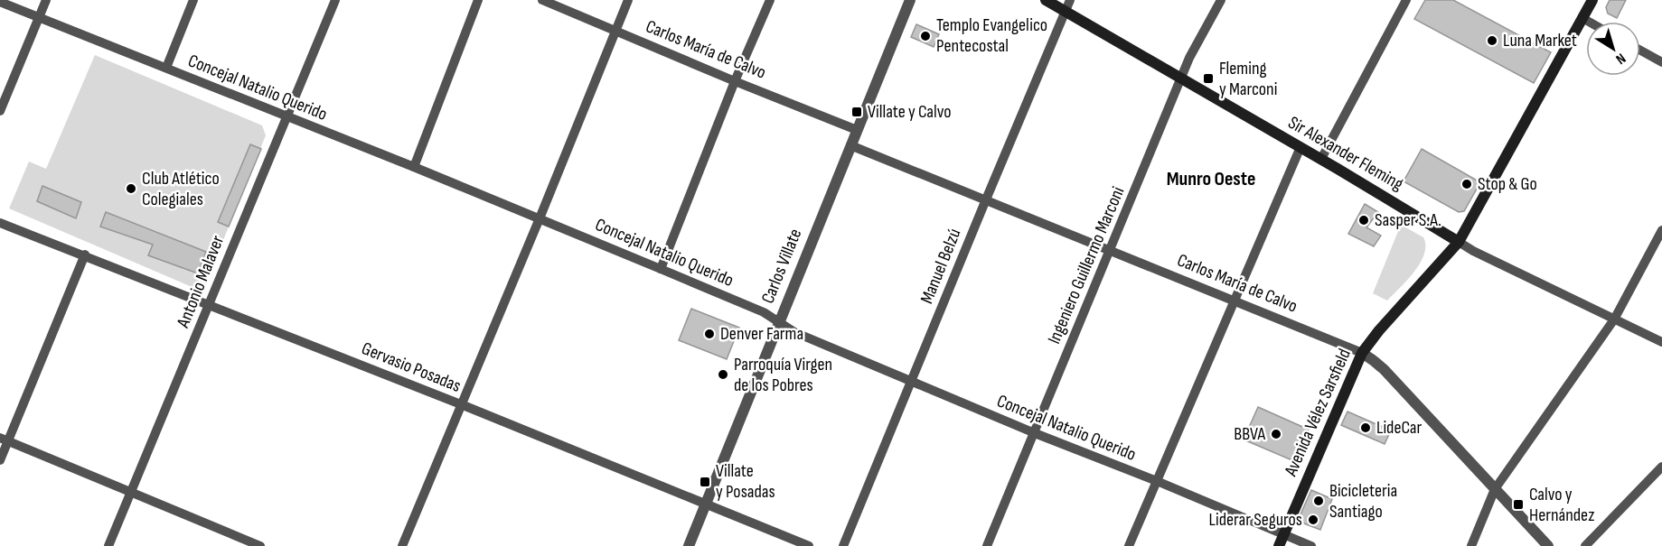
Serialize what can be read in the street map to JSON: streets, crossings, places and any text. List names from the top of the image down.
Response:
{
  "streets": {
    "main road": ["Sir Alexander Fleming", "Avenida Vélez Sarsfield"],
    "street": [
      "Carlos María de Calvo",
      "Concejal Natalio Querido",
      "Ingeniero Guillermo Marconi",
      "Carlos Villate",
      "Manuel Belzú",
      "Antonio Malaver",
      "Gervasio Posadas"
    ]
  },
  "crossings": [
    ["Carlos María de Calvo", "Ingeniero Guillermo Marconi"],
    ["Carlos María de Calvo", "Carlos Villate"],
    ["Carlos María de Calvo", "Manuel Belzú"],
    ["Carlos María de Calvo", "Avenida Vélez Sarsfield"],
    ["Concejal Natalio Querido", "Ingeniero Guillermo Marconi"],
    ["Concejal Natalio Querido", "Carlos Villate"],
    ["Concejal Natalio Querido", "Manuel Belzú"],
    ["Concejal Natalio Querido", "Antonio Malaver"],
    ["Concejal Natalio Querido", "Avenida Vélez Sarsfield"],
    ["Sir Alexander Fleming", "Ingeniero Guillermo Marconi"],
    ["Sir Alexander Fleming", "Manuel Belzú"],
    ["Sir Alexander Fleming", "Avenida Vélez Sarsfield"],
    ["Carlos Villate", "Gervasio Posadas"],
    ["Antonio Malaver", "Gervasio Posadas"]
  ],
  "districts": ["Munro Oeste"],
  "places": {
    "other": [
      "Templo Evangelico Pentecostal",
      "Luna Market",
      "Stop & Go",
      "Club Atlético Colegiales",
      "Sasper S.A.",
      "Denver Farma",
      "Parroquía Virgen de los Pobres",
      "LideCar",
      "BBVA",
      "Bicicleteria Santiago",
      "Liderar Seguros"
    ],
    "transit": [
      "Fleming y Marconi",
      "Villate y Calvo",
      "Villate y Posadas",
      "Calvo y Hernández"
    ]
  },
  "north": "bottom right"
}
